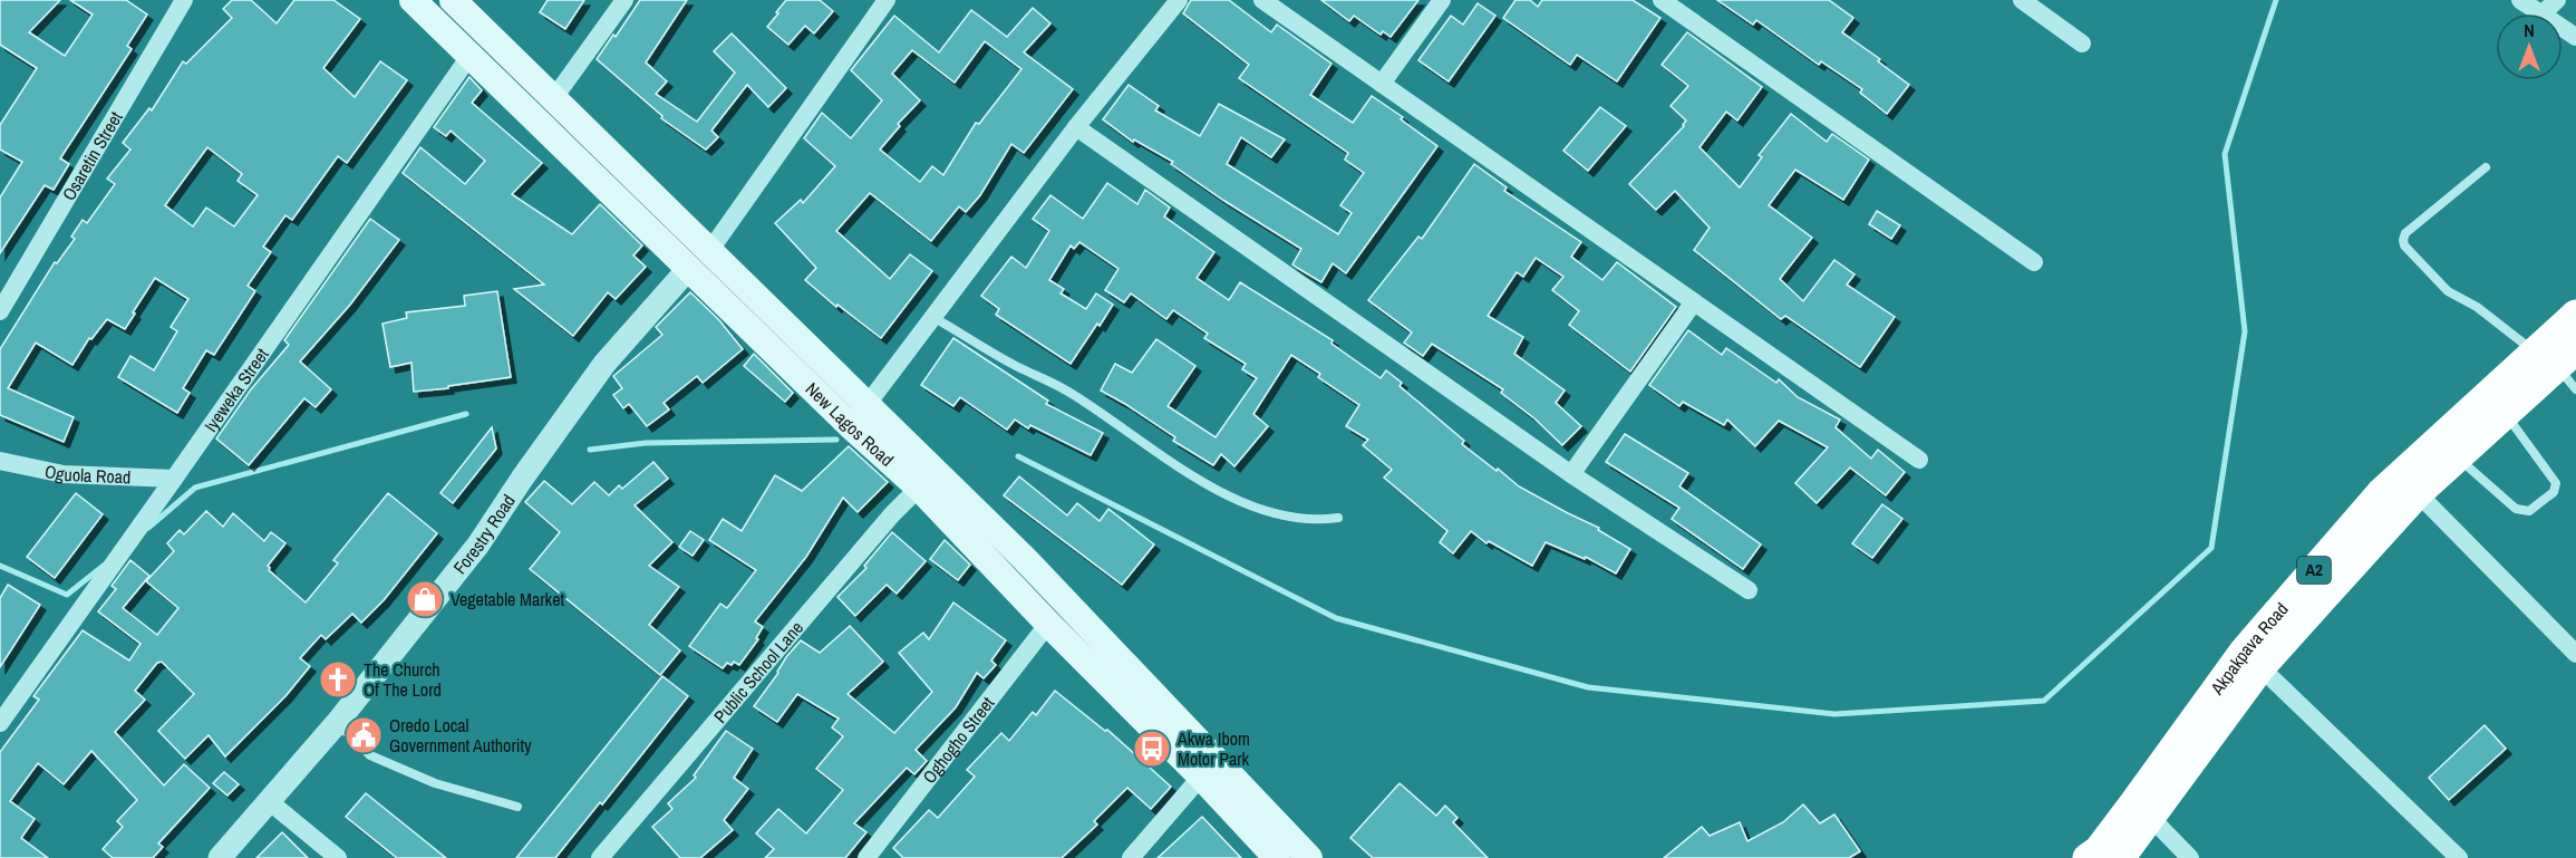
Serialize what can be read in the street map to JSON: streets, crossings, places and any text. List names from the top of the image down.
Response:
{
  "streets": {
    "highway": ["A2", "Akpakpava Road"],
    "main road": ["New Lagos Road"],
    "street": [
      "Osaretin Street",
      "Iyeweka Street",
      "Oguola Road",
      "Forestry Road",
      "Public School Lane",
      "Oghogho Street"
    ]
  },
  "crossings": [
    ["Iyeweka Street", "New Lagos Road"],
    ["Iyeweka Street", "Oguola Road"],
    ["New Lagos Road", "Forestry Road"],
    ["New Lagos Road", "Public School Lane"],
    ["New Lagos Road", "Oghogho Street"]
  ],
  "places": {
    "shop": ["Vegetable Market"],
    "church": ["The Church Of The Lord"],
    "public building": ["Oredo Local Government Authority"],
    "bus stop": ["Akwa Ibom Motor Park"]
  },
  "north": "top"
}
